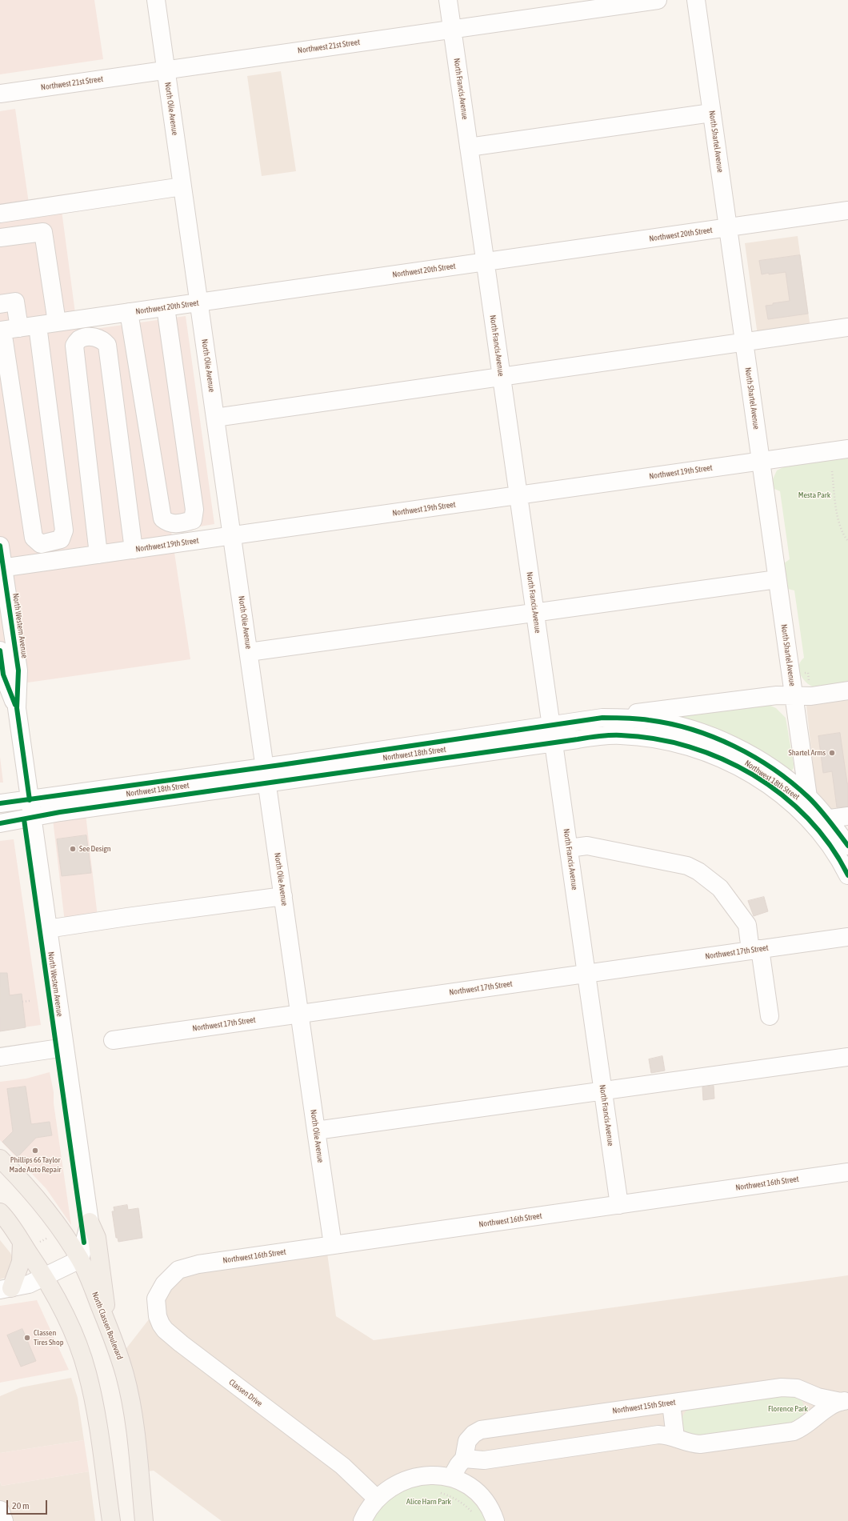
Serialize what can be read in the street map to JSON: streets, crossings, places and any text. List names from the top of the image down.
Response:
{
  "streets": {
    "main road": ["North Classen Boulevard"],
    "street": [
      "Northwest 21st Street",
      "North Francis Avenue",
      "North Olie Avenue",
      "North Shartel Avenue",
      "Northwest 20th Street",
      "Northwest 19th Street",
      "North Western Avenue",
      "Northwest 18th Street",
      "Northwest 17th Street",
      "Northwest 16th Street",
      "Classen Drive",
      "Northwest 15th Street"
    ]
  },
  "crossings": [
    ["Northwest 21st Street", "North Francis Avenue"],
    ["Northwest 21st Street", "North Olie Avenue"],
    ["North Francis Avenue", "Northwest 20th Street"],
    ["North Francis Avenue", "Northwest 19th Street"],
    ["North Francis Avenue", "Northwest 18th Street"],
    ["North Francis Avenue", "Northwest 17th Street"],
    ["North Francis Avenue", "Northwest 16th Street"],
    ["North Olie Avenue", "Northwest 20th Street"],
    ["North Olie Avenue", "Northwest 19th Street"],
    ["North Olie Avenue", "Northwest 18th Street"],
    ["North Olie Avenue", "Northwest 17th Street"],
    ["North Olie Avenue", "Northwest 16th Street"],
    ["North Shartel Avenue", "Northwest 20th Street"],
    ["North Shartel Avenue", "Northwest 19th Street"],
    ["North Shartel Avenue", "Northwest 18th Street"],
    ["Northwest 19th Street", "North Western Avenue"],
    ["North Western Avenue", "Northwest 18th Street"],
    ["North Western Avenue", "North Classen Boulevard"],
    ["Northwest 16th Street", "Classen Drive"]
  ],
  "parks": ["Mesta Park", "Florence Park", "Alice Harn Park"],
  "places": [
    "Shartel Arms",
    "See Design",
    "Phillips 66 Taylor Made Auto Repair",
    "Classen Tires Shop"
  ],
  "scale_bar": "20 m"
}
